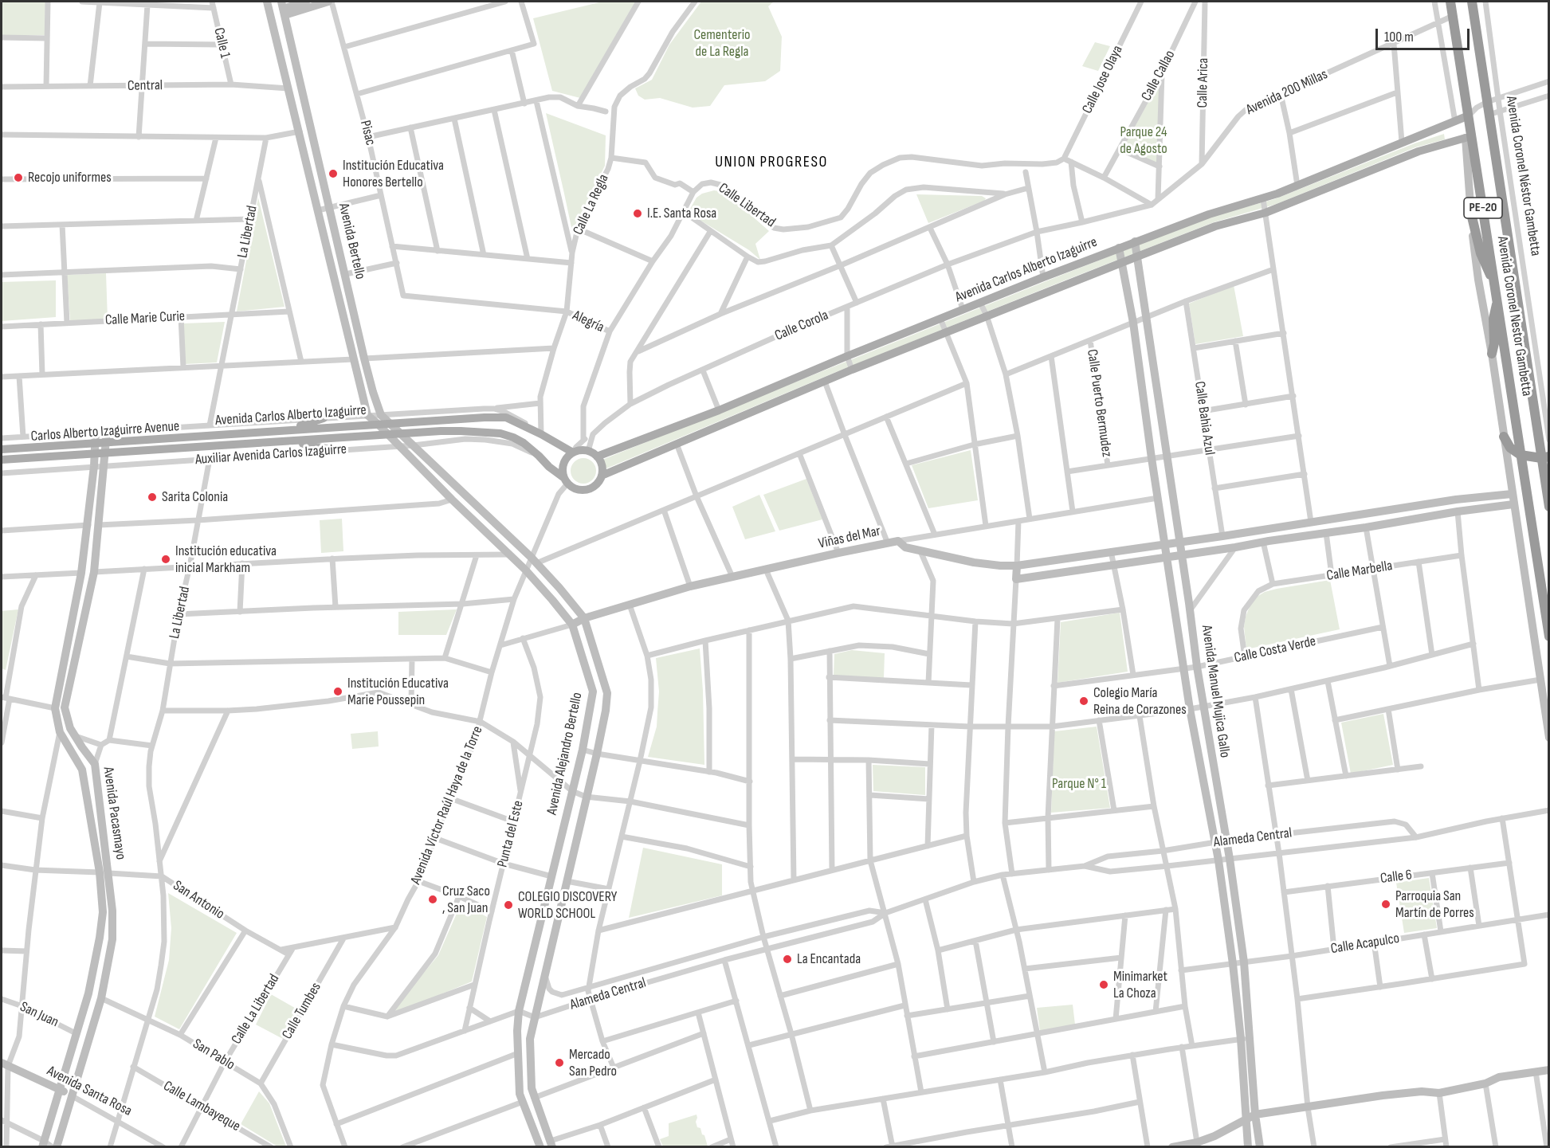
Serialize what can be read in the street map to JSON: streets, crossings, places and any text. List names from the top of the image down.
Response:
{
  "streets": {
    "highway": ["PE-20", "Avenida Coronel Nestor Gambetta"],
    "main road": ["Avenida Carlos Alberto Izaguirre"],
    "street": [
      "Calle 1",
      "Calle Callao",
      "Calle Jose Olaya",
      "Calle Arica",
      "Central",
      "Avenida 200 Millas",
      "Pisac",
      "Avenida Coronel Néstor Gambetta",
      "Calle La Regla",
      "Calle Libertad",
      "La Libertad",
      "Avenida Bertello",
      "Calle Marie Curie",
      "Alegría",
      "Calle Corola",
      "Calle Puerto Bermudez",
      "Calle Bahia Azul",
      "Carlos Alberto Izaguirre Avenue",
      "Auxiliar Avenida Carlos Izaguirre",
      "Viñas del Mar",
      "Calle Marbella",
      "Calle Costa Verde",
      "Avenida Manuel Mujica Gallo",
      "Avenida Alejandro Bertello",
      "Avenida Víctor Raúl Haya de la Torre",
      "Avenida Pacasmayo",
      "Punta del Este",
      "Alameda Central",
      "Calle 6",
      "San Antonio",
      "Calle Acapulco",
      "Calle La Libertad",
      "Calle Tumbes",
      "San Juan",
      "San Pablo",
      "Avenida Santa Rosa",
      "Calle Lambayeque"
    ]
  },
  "crossings": [
    ["Calle 1", "Central"],
    ["Calle Jose Olaya", "Calle Libertad"],
    ["Calle Arica", "Avenida 200 Millas"],
    ["Central", "Avenida Bertello"],
    ["Avenida 200 Millas", "Avenida Coronel Nestor Gambetta"],
    ["Avenida 200 Millas", "Calle Corola"],
    ["Pisac", "Alegría"],
    ["Calle La Regla", "Avenida Carlos Alberto Izaguirre"],
    ["Calle La Regla", "Alegría"],
    ["La Libertad", "Calle Marie Curie"],
    ["La Libertad", "Carlos Alberto Izaguirre Avenue"],
    ["La Libertad", "Auxiliar Avenida Carlos Izaguirre"],
    ["La Libertad", "San Antonio"],
    ["La Libertad", "San Pablo"],
    ["La Libertad", "Avenida Santa Rosa"],
    ["La Libertad", "Calle Lambayeque"],
    ["Avenida Bertello", "Avenida Carlos Alberto Izaguirre"],
    ["Avenida Bertello", "Avenida Alejandro Bertello"],
    ["Avenida Carlos Alberto Izaguirre", "Avenida Coronel Nestor Gambetta"],
    ["Avenida Carlos Alberto Izaguirre", "Auxiliar Avenida Carlos Izaguirre"],
    ["Avenida Carlos Alberto Izaguirre", "Avenida Manuel Mujica Gallo"],
    ["Avenida Carlos Alberto Izaguirre", "Avenida Alejandro Bertello"],
    ["Avenida Carlos Alberto Izaguirre", "Avenida Víctor Raúl Haya de la Torre"],
    ["Avenida Carlos Alberto Izaguirre", "Avenida Pacasmayo"],
    ["Calle Bahia Azul", "Viñas del Mar"],
    ["Carlos Alberto Izaguirre Avenue", "Avenida Pacasmayo"],
    ["Auxiliar Avenida Carlos Izaguirre", "Avenida Alejandro Bertello"],
    ["Auxiliar Avenida Carlos Izaguirre", "Avenida Pacasmayo"],
    ["Viñas del Mar", "Avenida Manuel Mujica Gallo"],
    ["Viñas del Mar", "Avenida Alejandro Bertello"],
    ["Calle Marbella", "Calle Costa Verde"],
    ["Calle Costa Verde", "Avenida Manuel Mujica Gallo"],
    ["Avenida Manuel Mujica Gallo", "Alameda Central"],
    ["Avenida Manuel Mujica Gallo", "Calle Acapulco"],
    ["Avenida Alejandro Bertello", "Avenida Víctor Raúl Haya de la Torre"],
    ["Avenida Alejandro Bertello", "Alameda Central"],
    ["Avenida Pacasmayo", "San Antonio"],
    ["Avenida Pacasmayo", "San Juan"],
    ["Avenida Pacasmayo", "San Pablo"],
    ["Avenida Pacasmayo", "Avenida Santa Rosa"],
    ["San Antonio", "Calle La Libertad"],
    ["Calle La Libertad", "San Pablo"],
    ["Calle La Libertad", "Calle Lambayeque"],
    ["Calle Tumbes", "San Pablo"]
  ],
  "districts": ["UNION PROGRESO"],
  "parks": ["Cementerio de La Regla", "Parque 24 de Agosto", "Parque N° 1"],
  "places": [
    "Institución Educativa Honores Bertello",
    "Recojo uniformes",
    "I.E. Santa Rosa",
    "Sarita Colonia",
    "Institución educativa inicial Markham",
    "Institución Educativa Marie Poussepin",
    "Colegio María Reina de Corazones",
    "Cruz Saco , San Juan",
    "Parroquia San Martín de Porres",
    "COLEGIO DISCOVERY WORLD SCHOOL",
    "La Encantada",
    "Minimarket La Choza",
    "Mercado San Pedro"
  ],
  "scale_bar": "100 m"
}
